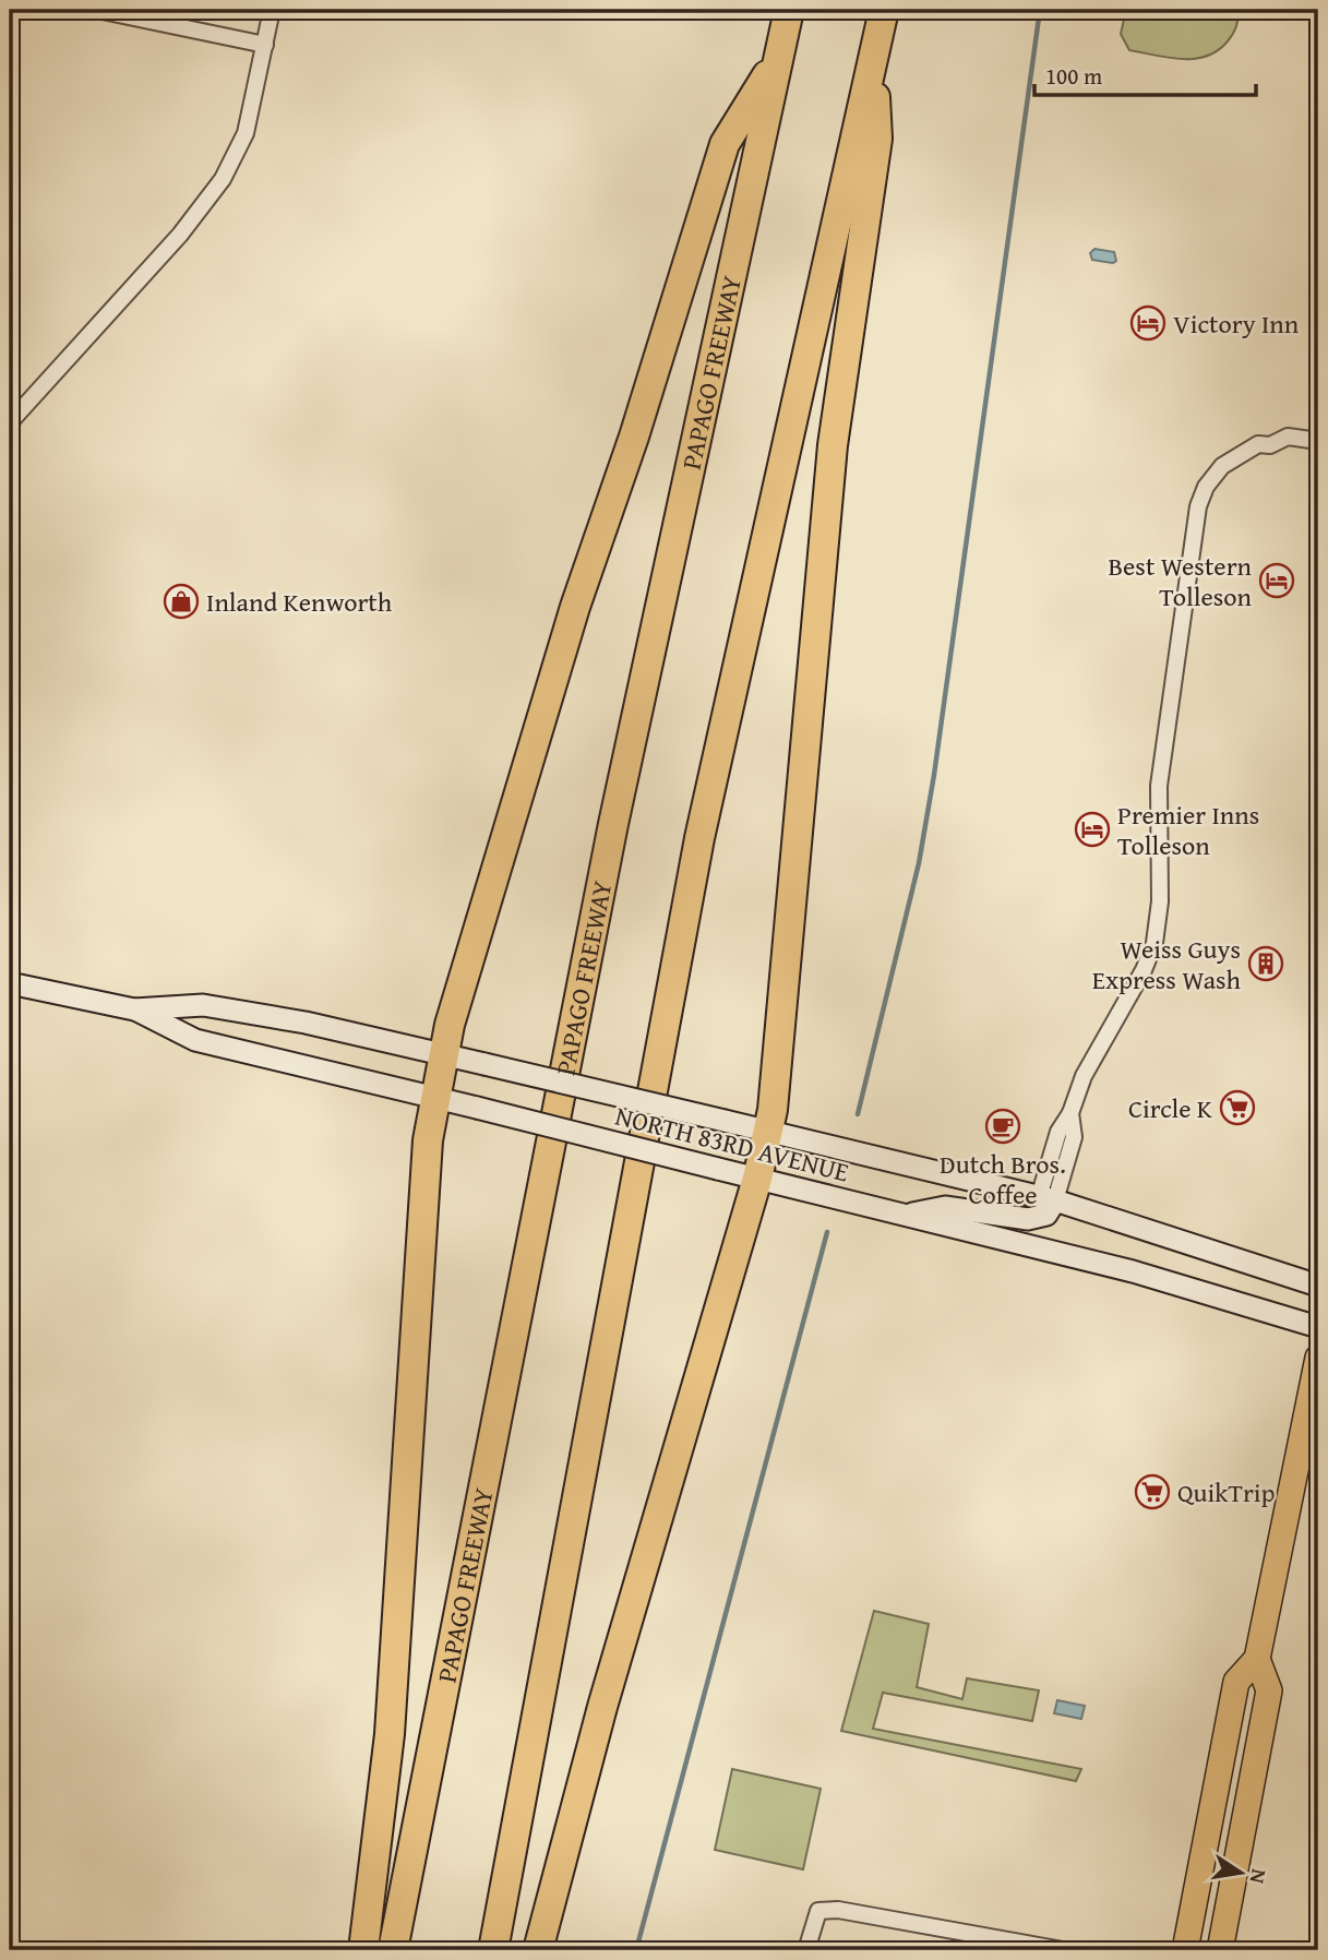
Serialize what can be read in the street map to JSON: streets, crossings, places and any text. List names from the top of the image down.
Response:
{
  "streets": {
    "highway": ["PAPAGO FREEWAY"],
    "main road": ["NORTH 83RD AVENUE"]
  },
  "places": {
    "hotel": ["Victory Inn", "Best Western Tolleson", "Premier Inns Tolleson"],
    "shop": ["Inland Kenworth"],
    "building": ["Weiss Guys Express Wash"],
    "supermarket": ["Circle K", "QuikTrip"],
    "cafe": ["Dutch Bros. Coffee"]
  },
  "scale_bar": "100 m",
  "north": "right"
}
